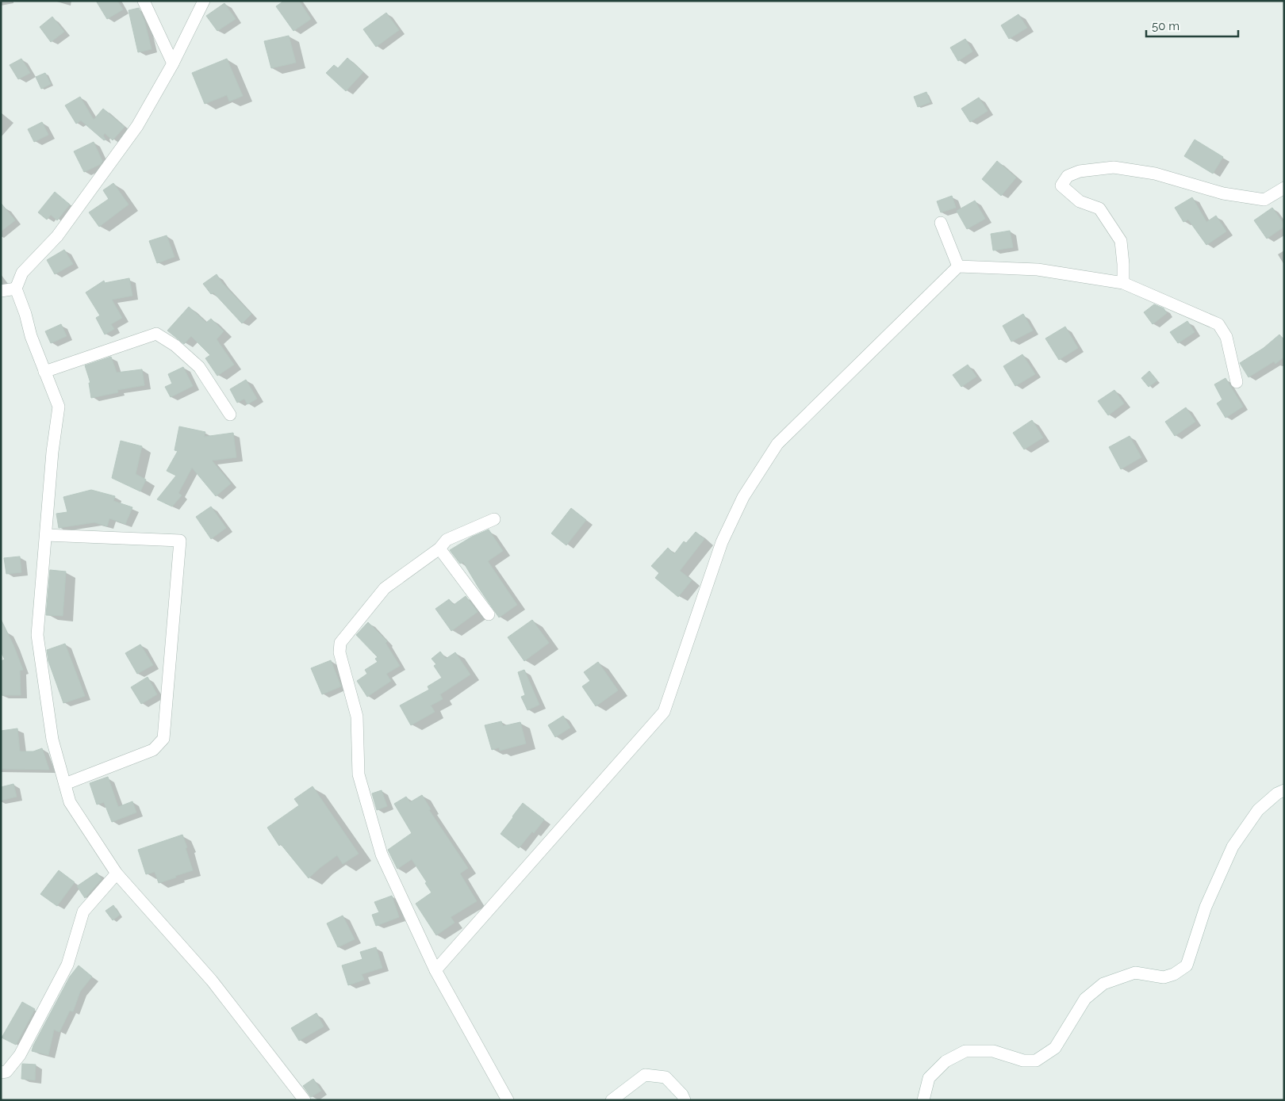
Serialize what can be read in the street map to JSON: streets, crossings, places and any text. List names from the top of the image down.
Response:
{
  "scale_bar": "50 m"
}
